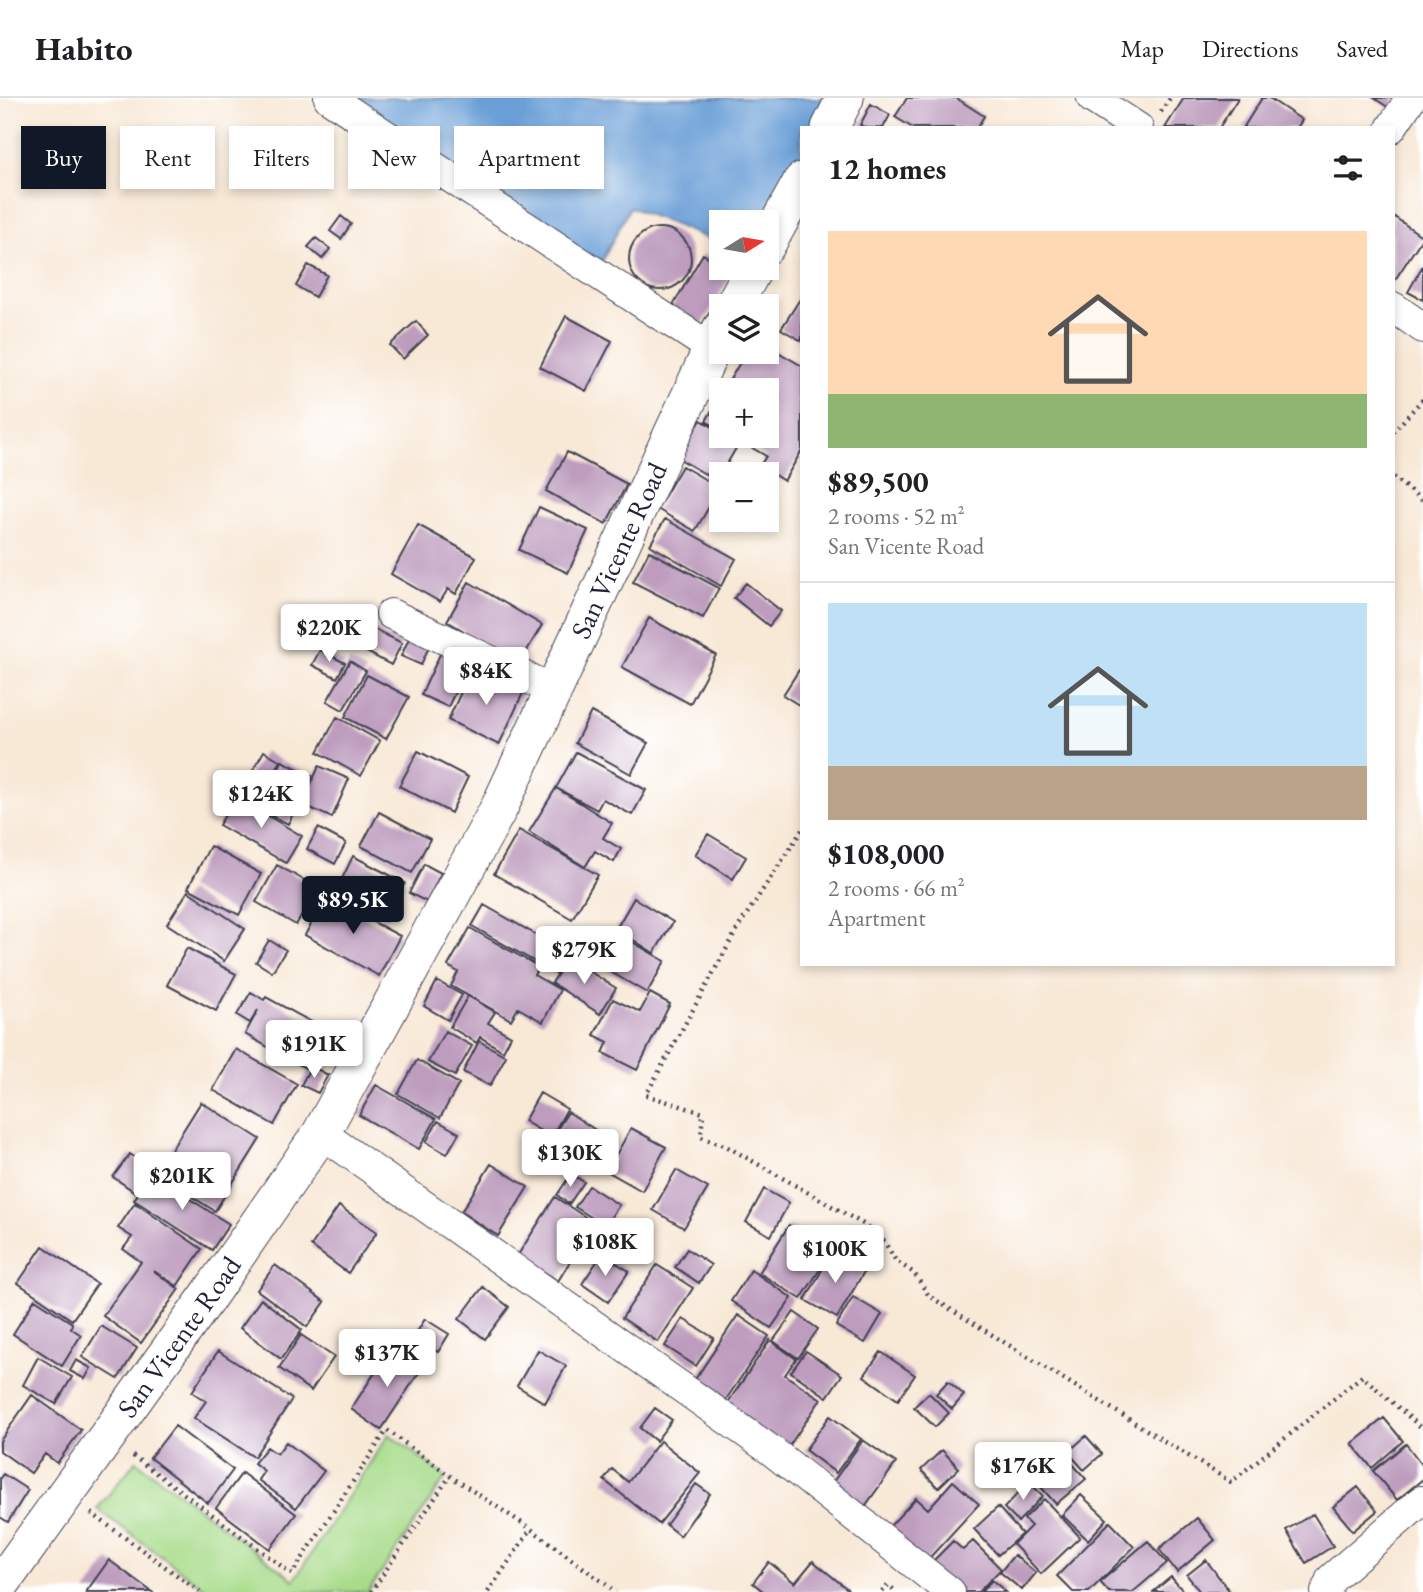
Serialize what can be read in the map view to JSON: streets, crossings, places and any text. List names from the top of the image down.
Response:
{
  "streets": {
    "street": ["San Vicente Road"]
  },
  "north": "right",
  "page": {
    "header": "Habito",
    "nav": ["Map", "Directions", "Saved"],
    "chip": [
      "Buy",
      "Rent",
      "Filters",
      "New",
      "Apartment"
    ],
    "heading": "12 homes",
    "map_buttons": ["+", "−"],
    "list": [
      {
        "name": "$89,500",
        "note": "2 rooms · 52 m² · San Vicente Road"
      },
      {
        "name": "$108,000",
        "note": "2 rooms · 66 m² · Apartment"
      }
    ],
    "price": [
      "$220K",
      "$84K",
      "$124K",
      "$89.5K",
      "$279K",
      "$191K",
      "$130K",
      "$201K",
      "$108K",
      "$100K",
      "$137K",
      "$176K"
    ]
  }
}
